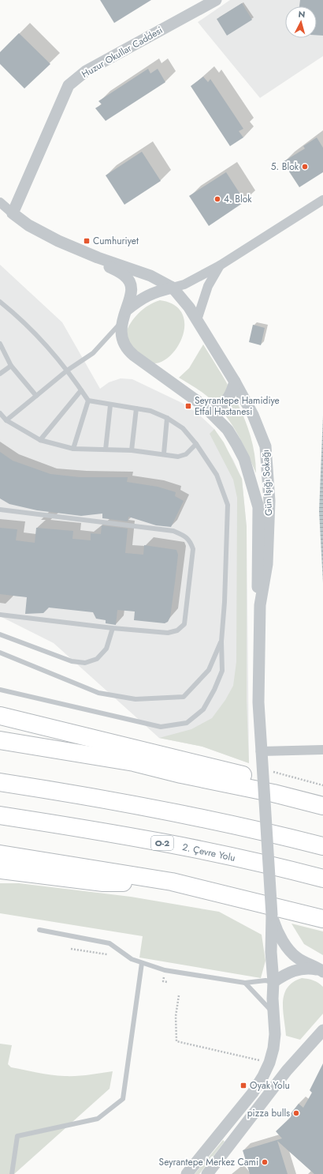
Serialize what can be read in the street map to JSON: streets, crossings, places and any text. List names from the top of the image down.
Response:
{
  "streets": {
    "highway": ["O-2", "2. Çevre Yolu"],
    "street": ["Huzur Okullar Caddesi", "Gün Işığı Sokağı"]
  },
  "places": {
    "other": [
      "5. Blok",
      "4. Blok",
      "pizza bulls",
      "Seyrantepe Merkez Cami"
    ],
    "transit": ["Cumhuriyet", "Seyrantepe Hamidiye Etfal Hastanesi", "Oyak Yolu"]
  },
  "north": "top"
}
